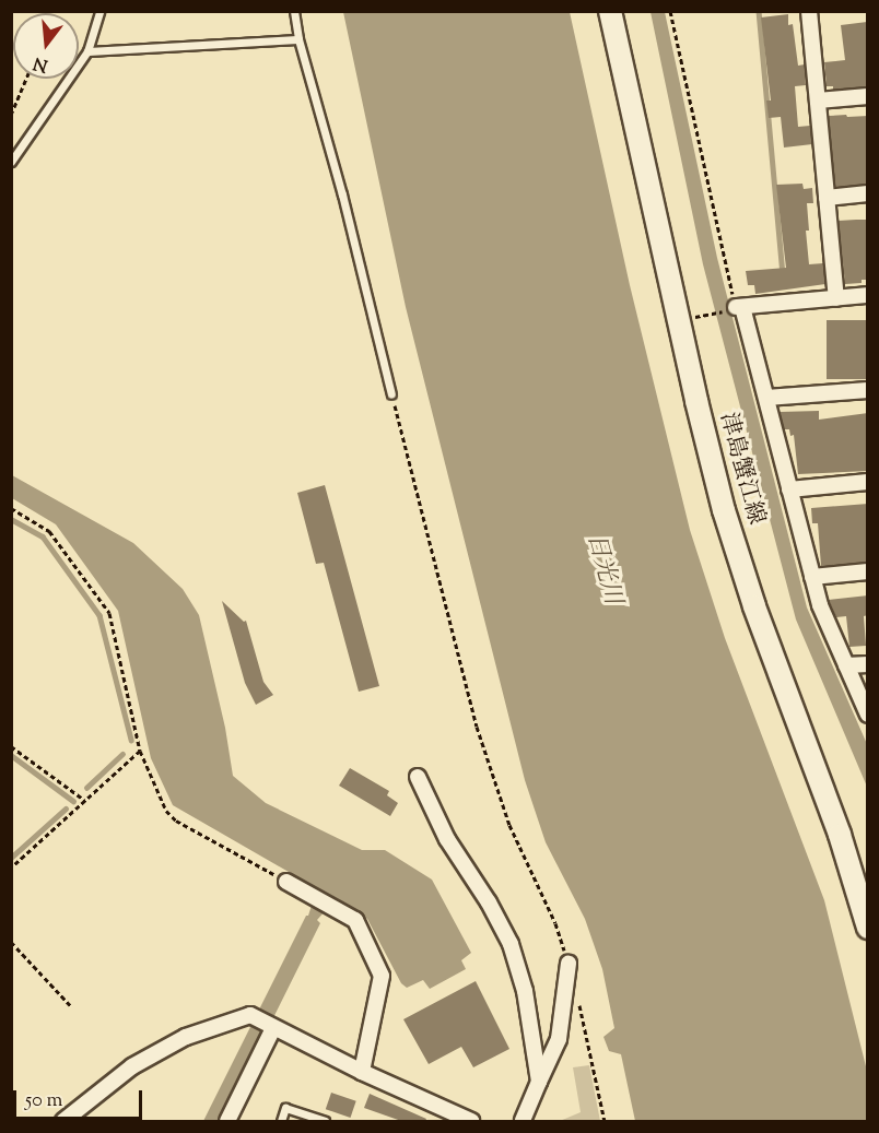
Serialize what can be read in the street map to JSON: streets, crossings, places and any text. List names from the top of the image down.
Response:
{
  "streets": {
    "main road": ["津島蟹江線"]
  },
  "water": ["日光川"],
  "scale_bar": "50 m",
  "north": "bottom"
}
